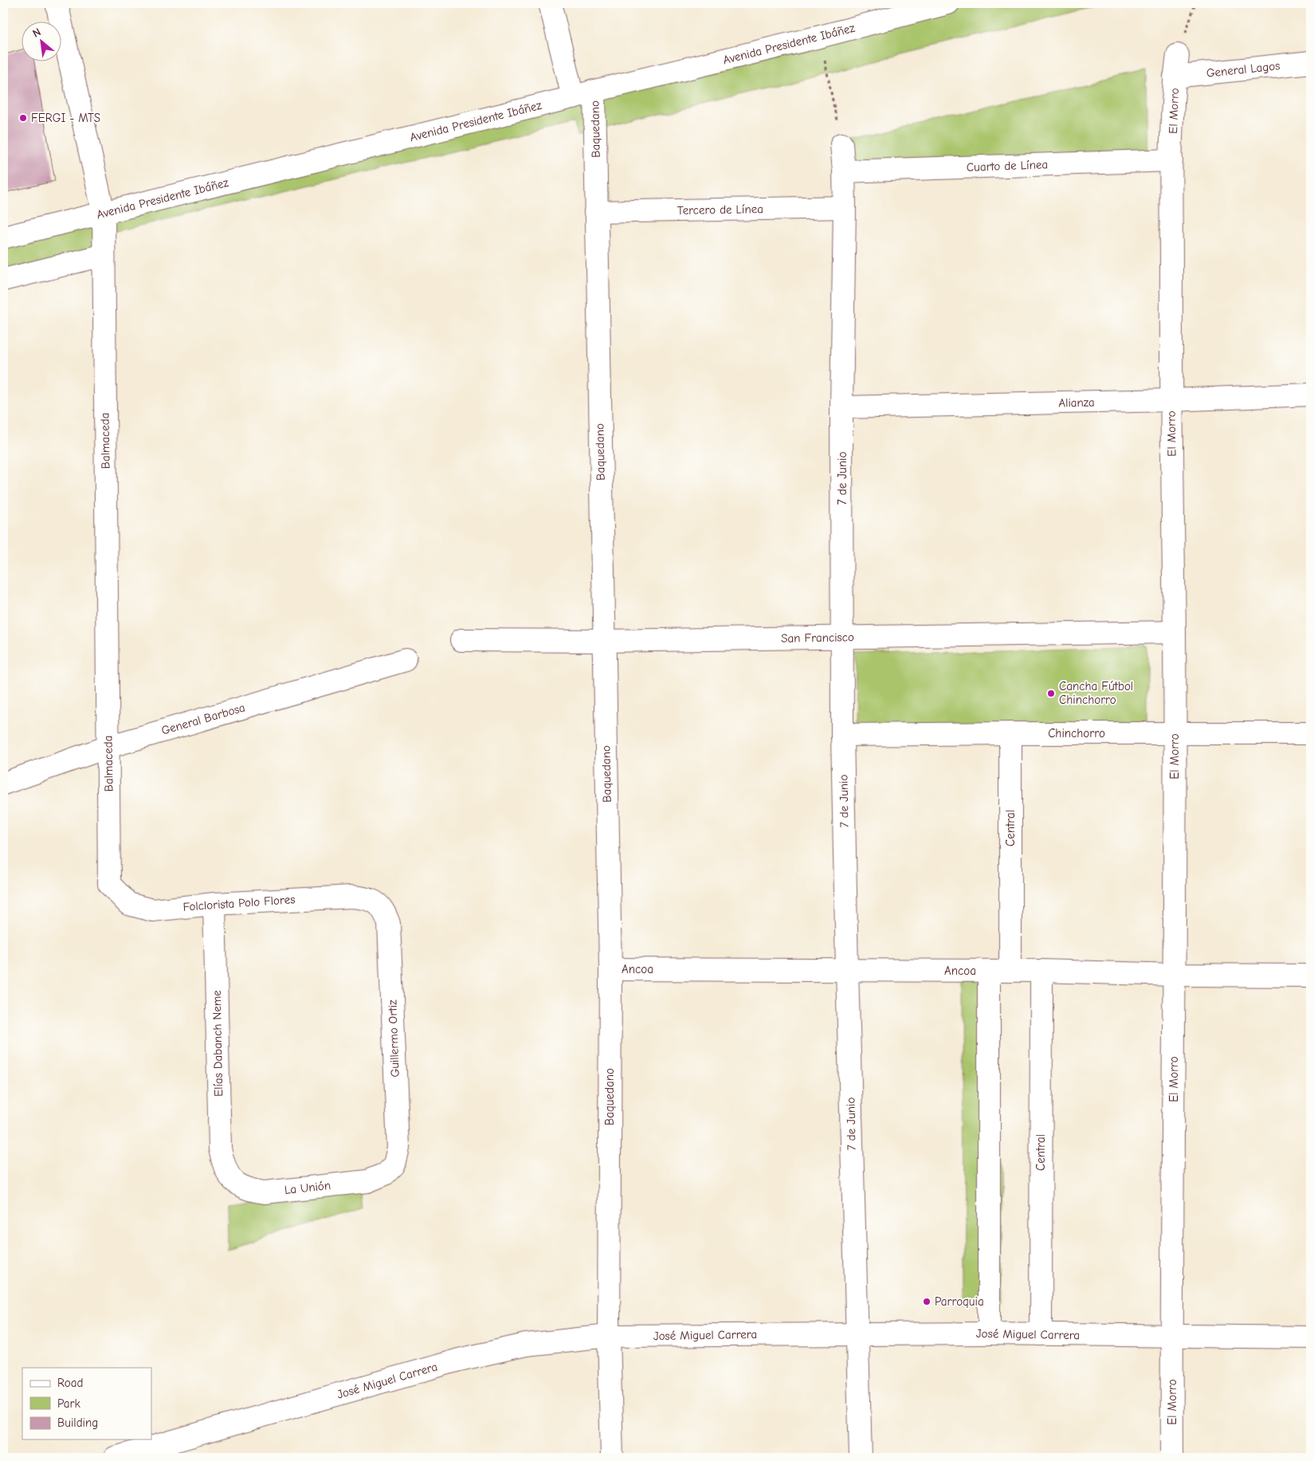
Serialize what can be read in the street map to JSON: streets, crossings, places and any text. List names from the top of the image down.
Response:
{
  "streets": {
    "street": [
      "Avenida Presidente Ibáñez",
      "General Lagos",
      "El Morro",
      "Baquedano",
      "Cuarto de Línea",
      "Tercero de Línea",
      "Alianza",
      "Balmaceda",
      "7 de Junio",
      "San Francisco",
      "General Barbosa",
      "Chinchorro",
      "Central",
      "Folclorista Polo Flores",
      "Ancoa",
      "Guillermo Ortiz",
      "Elías Dabanch Neme",
      "La Unión",
      "José Miguel Carrera"
    ]
  },
  "crossings": [
    ["Avenida Presidente Ibáñez", "Baquedano"],
    ["Avenida Presidente Ibáñez", "Balmaceda"],
    ["General Lagos", "El Morro"],
    ["El Morro", "Cuarto de Línea"],
    ["El Morro", "Alianza"],
    ["El Morro", "San Francisco"],
    ["El Morro", "Chinchorro"],
    ["El Morro", "Ancoa"],
    ["El Morro", "José Miguel Carrera"],
    ["Baquedano", "Tercero de Línea"],
    ["Baquedano", "San Francisco"],
    ["Baquedano", "Ancoa"],
    ["Baquedano", "José Miguel Carrera"],
    ["Cuarto de Línea", "7 de Junio"],
    ["Tercero de Línea", "7 de Junio"],
    ["Alianza", "7 de Junio"],
    ["Balmaceda", "General Barbosa"],
    ["Balmaceda", "Folclorista Polo Flores"],
    ["7 de Junio", "San Francisco"],
    ["7 de Junio", "Chinchorro"],
    ["7 de Junio", "Ancoa"],
    ["7 de Junio", "José Miguel Carrera"],
    ["Chinchorro", "Central"],
    ["Central", "Ancoa"],
    ["Central", "José Miguel Carrera"],
    ["Folclorista Polo Flores", "Guillermo Ortiz"],
    ["Folclorista Polo Flores", "Elías Dabanch Neme"],
    ["Guillermo Ortiz", "La Unión"],
    ["Elías Dabanch Neme", "La Unión"]
  ],
  "places": ["FERGI - MTS", "Cancha Fútbol Chinchorro", "Parroquia"],
  "legend": ["Road", "Park", "Building"],
  "north": "top left"
}
